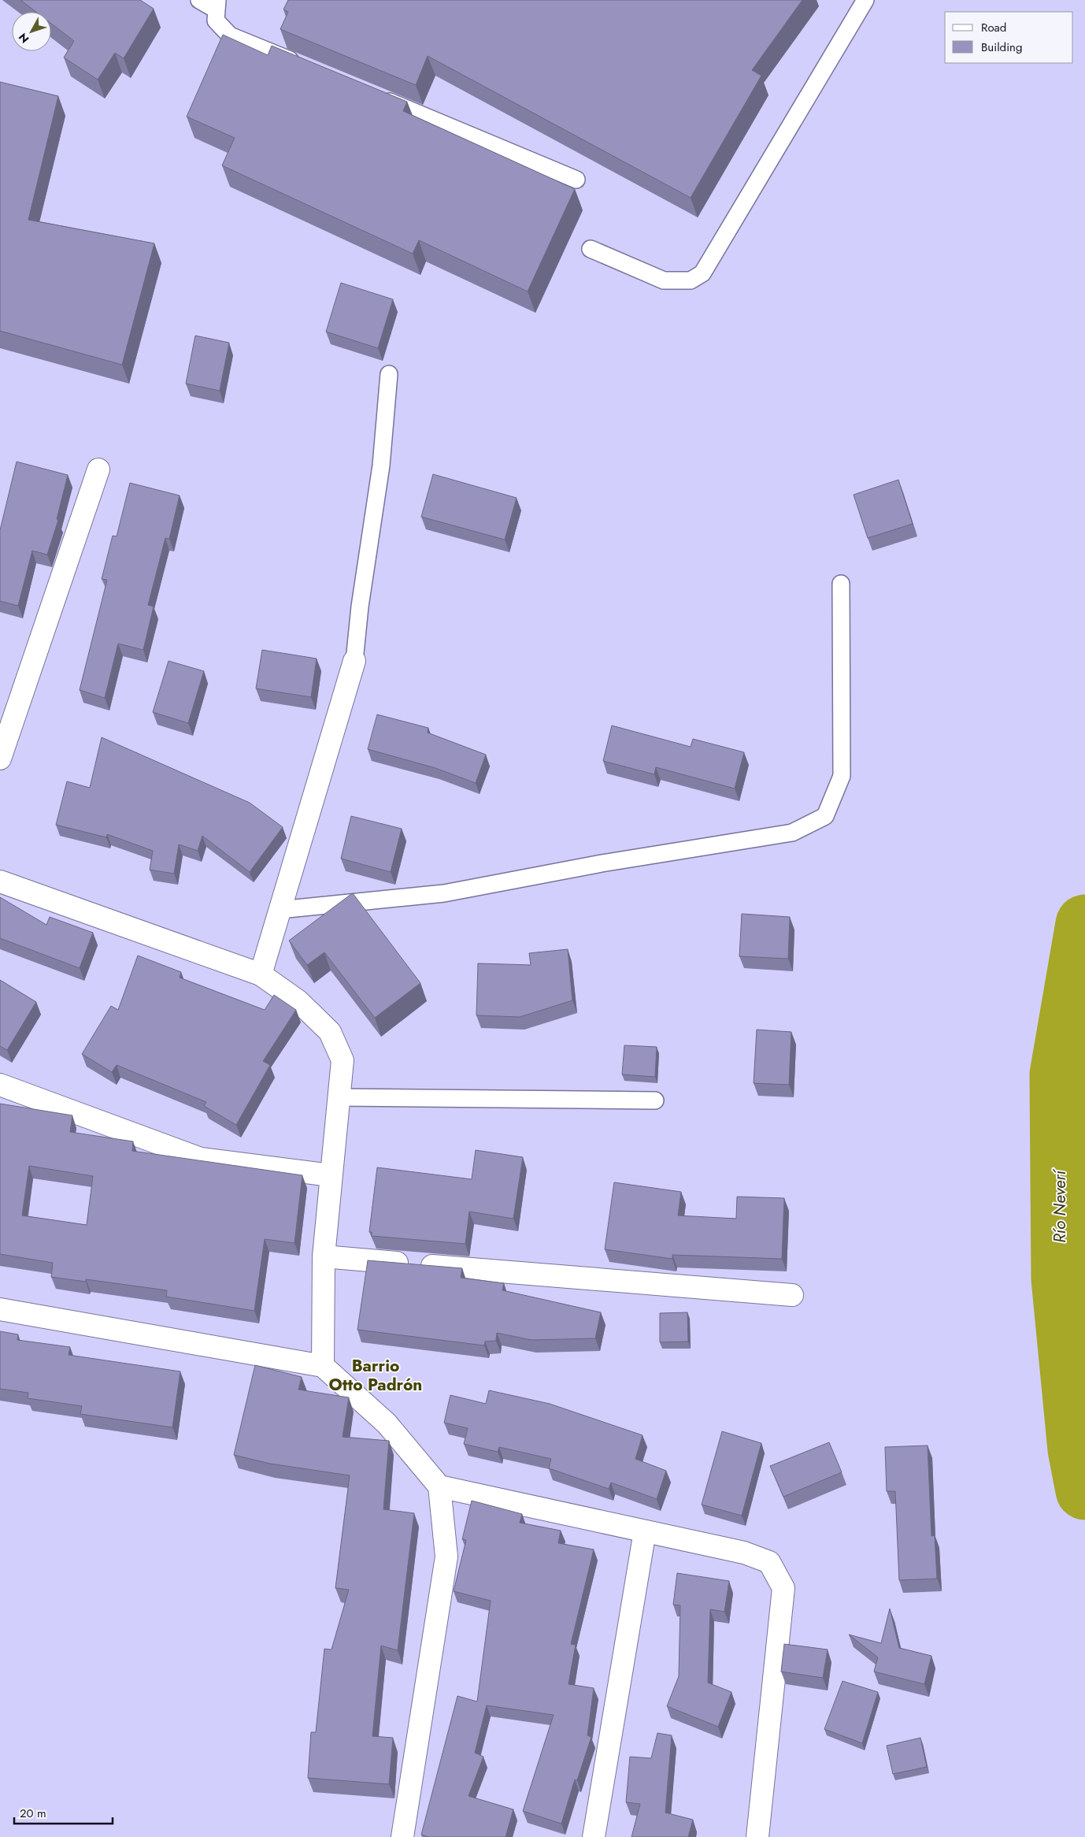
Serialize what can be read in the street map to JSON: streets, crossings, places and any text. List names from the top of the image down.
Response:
{
  "districts": ["Barrio Otto Padrón"],
  "water": ["Río Neverí"],
  "legend": ["Road", "Building"],
  "scale_bar": "20 m",
  "north": "bottom left"
}
